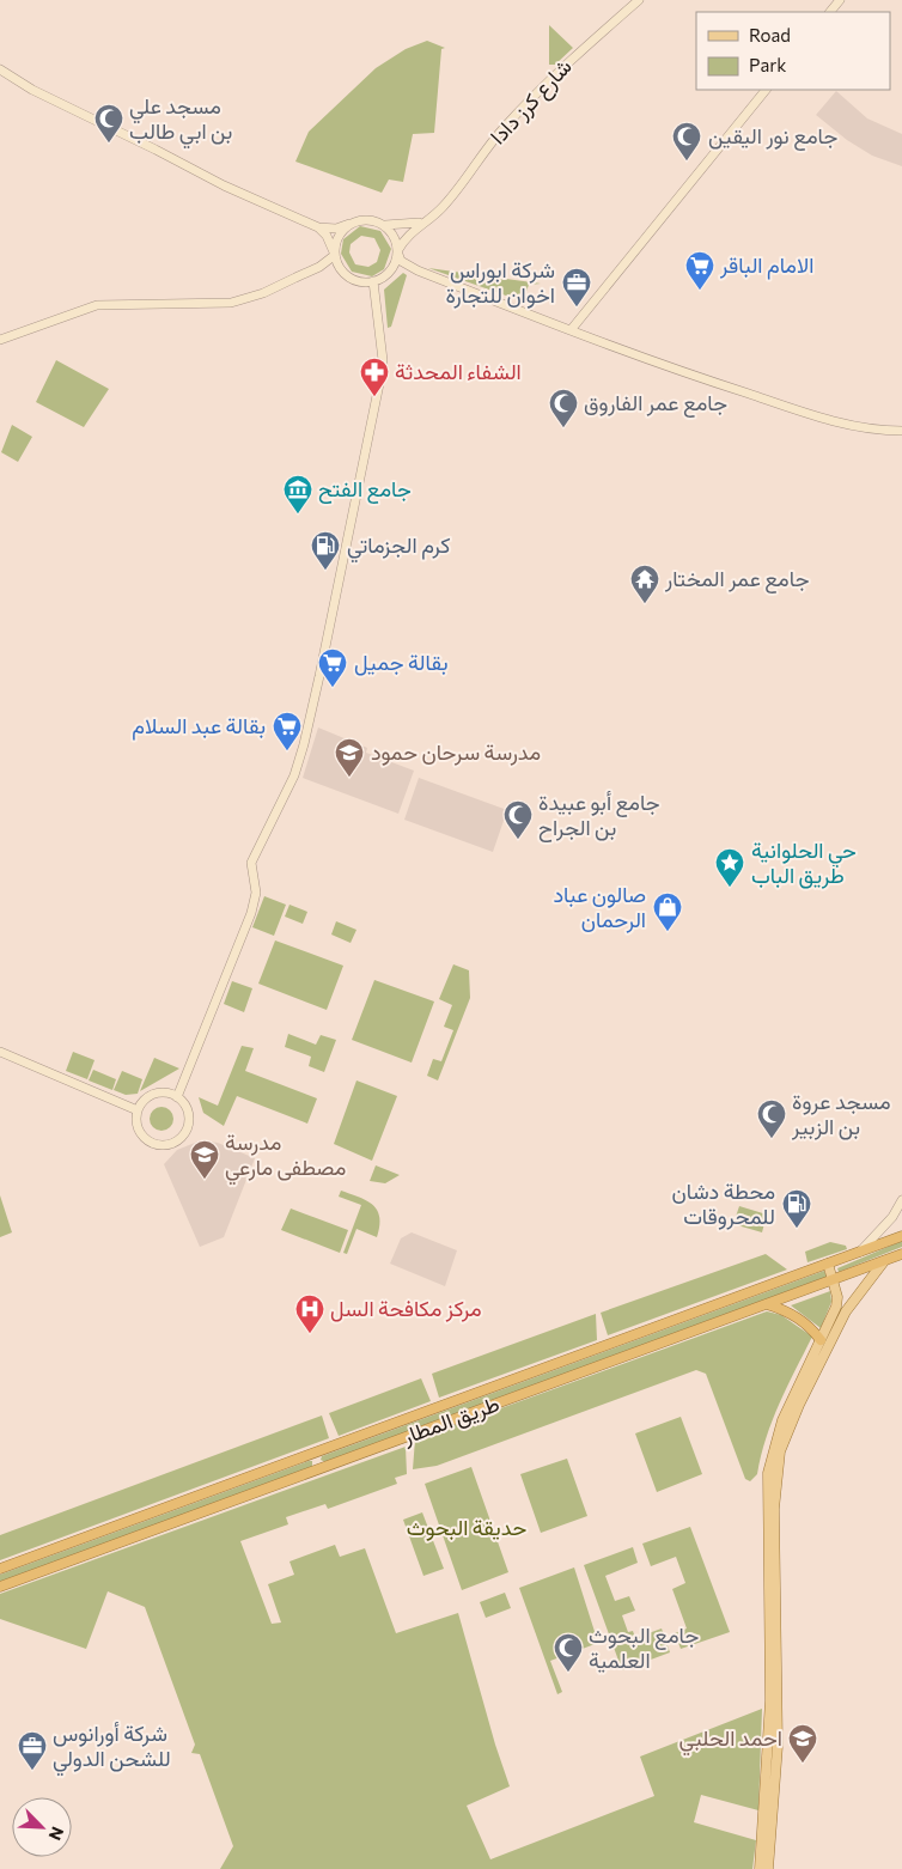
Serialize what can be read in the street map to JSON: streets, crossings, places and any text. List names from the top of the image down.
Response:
{
  "streets": {
    "highway": ["طريق المطار"],
    "main road": ["شارع كرز دادا"]
  },
  "parks": ["حديقة البحوث"],
  "places": {
    "mosque": [
      "مسجد علي بن ابي طالب",
      "جامع نور اليقين",
      "جامع عمر الفاروق",
      "جامع أبو عبيدة بن الجراح",
      "مسجد عروة بن الزبير",
      "جامع البحوث العلمية"
    ],
    "supermarket": ["الامام الباقر", "بقالة جميل", "بقالة عبد السلام"],
    "office": ["شركة ابوراس اخوان للتجارة", "شركة أورانوس للشحن الدولي"],
    "pharmacy": ["الشفاء المحدثة"],
    "museum": ["جامع الفتح"],
    "fuel station": ["كرم الجزماتي", "محطة دشان للمحروقات"],
    "temple": ["جامع عمر المختار"],
    "school or university": ["مدرسة سرحان حمود", "مدرسة مصطفى مارعي", "احمد الحلبي"],
    "place": ["حي الحلوانية طريق الباب"],
    "shop": ["صالون عباد الرحمان"],
    "hospital": ["مركز مكافحة السل"]
  },
  "legend": ["Road", "Park"],
  "north": "bottom right"
}
